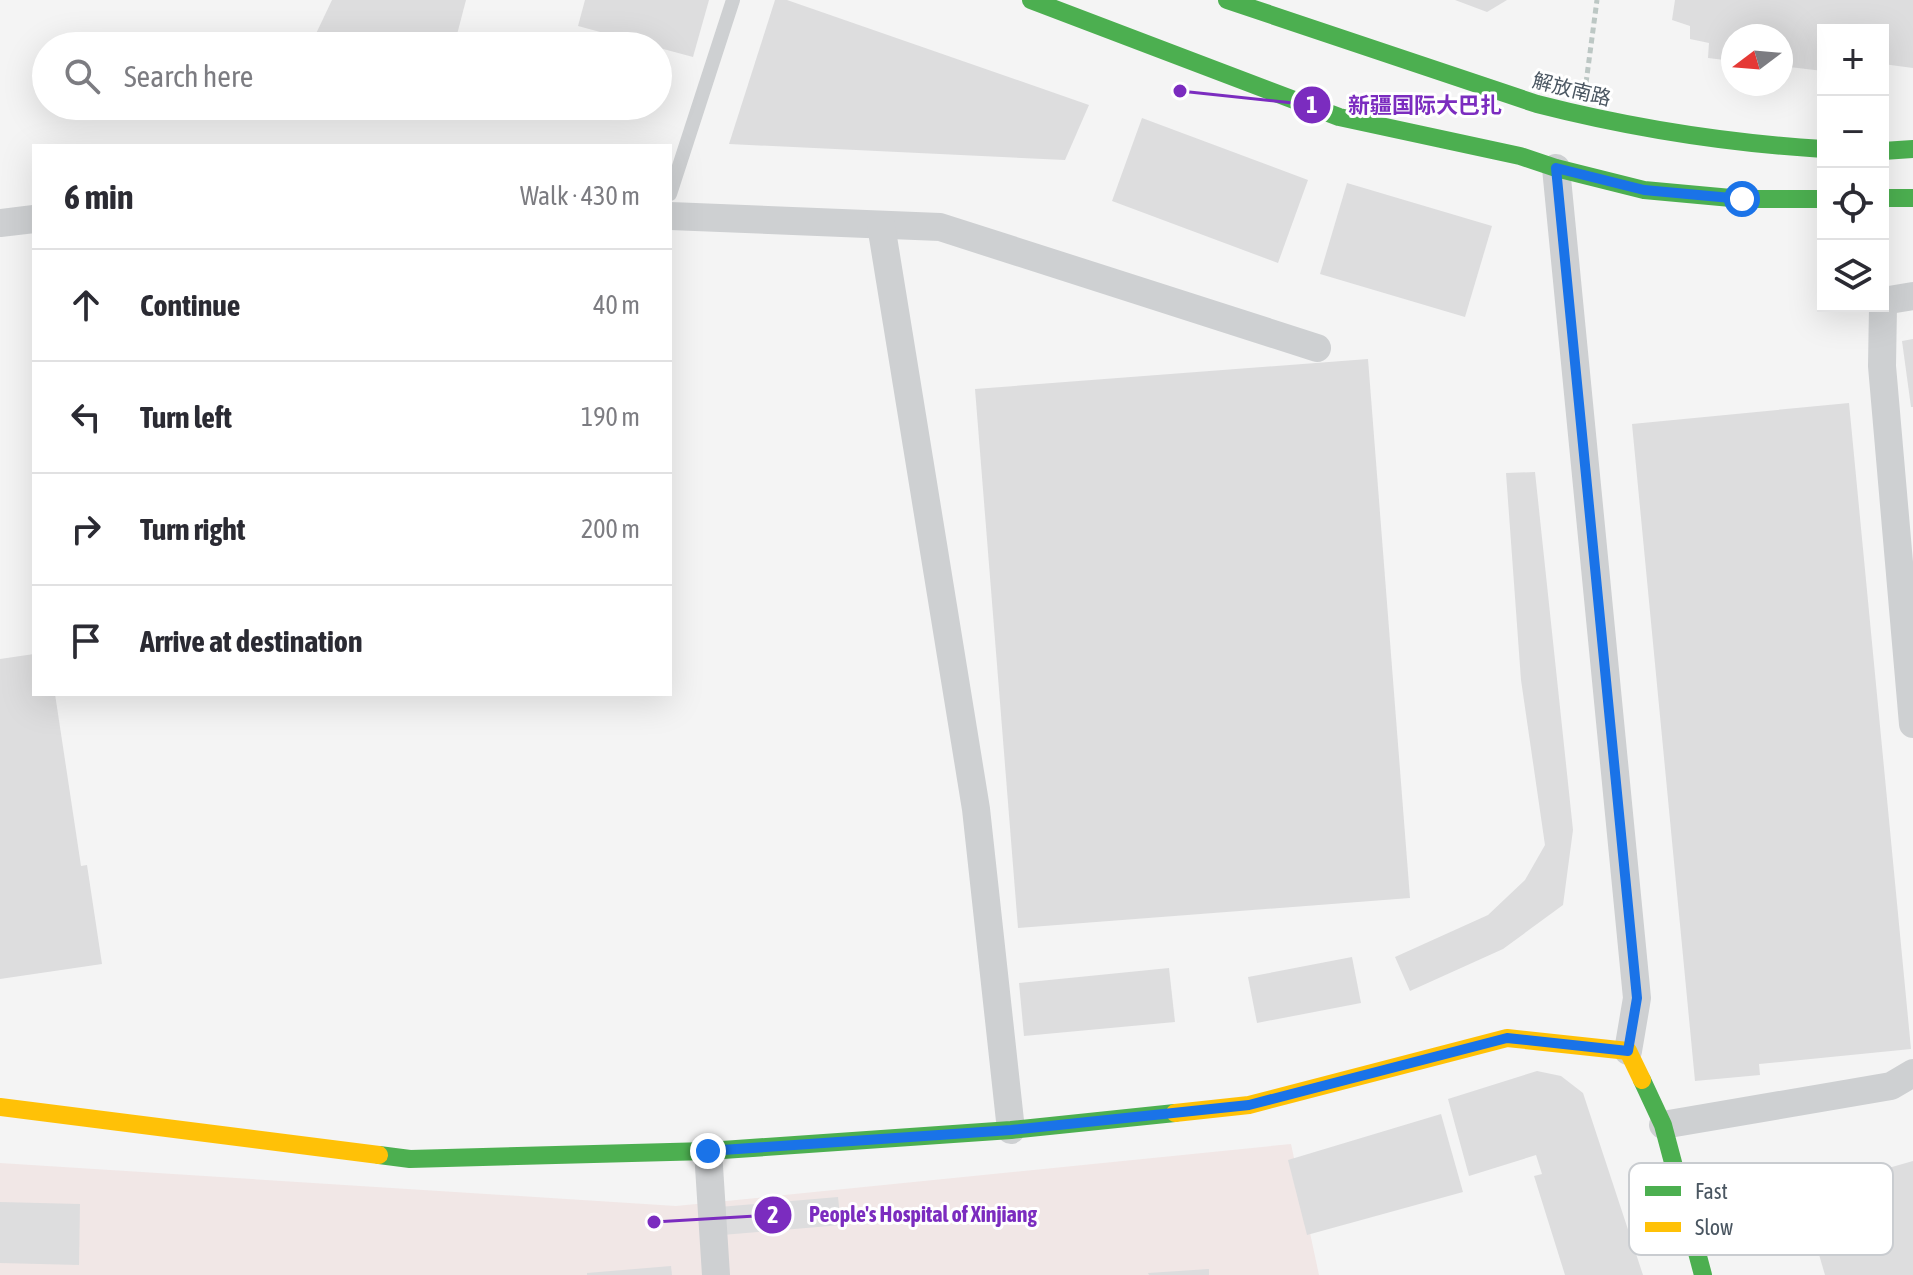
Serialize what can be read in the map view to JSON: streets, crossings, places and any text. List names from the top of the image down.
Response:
{
  "streets": {
    "street": ["解放南路"]
  },
  "places": ["新疆国际大巴扎", "People's Hospital of Xinjiang"],
  "legend": ["Fast", "Slow"],
  "north": "left",
  "page": {
    "map_buttons": ["+", "−"],
    "search": "Search here",
    "heading": ["6 min", "Walk · 430 m"],
    "list": [
      ["Continue", "40 m"],
      ["Turn left", "190 m"],
      ["Turn right", "200 m"],
      "Arrive at destination"
    ]
  }
}
